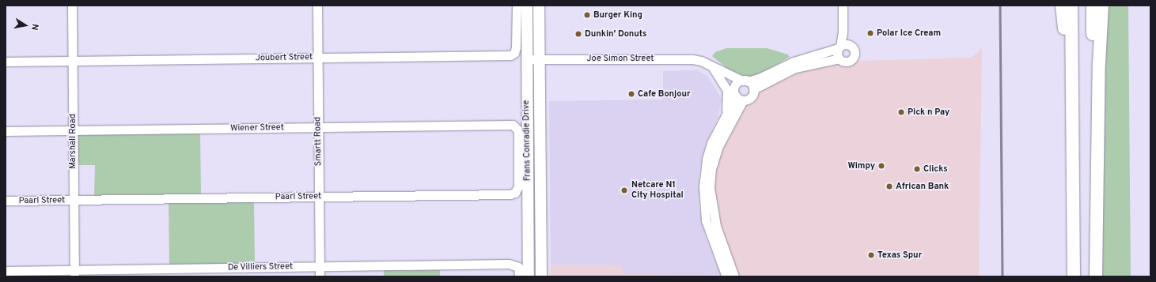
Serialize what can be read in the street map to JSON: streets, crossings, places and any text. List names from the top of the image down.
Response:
{
  "streets": {
    "main road": ["Frans Conradie Drive"],
    "street": [
      "Joubert Street",
      "Joe Simon Street",
      "Wiener Street",
      "Marshall Road",
      "Smartt Road",
      "Paarl Street",
      "De Villiers Street"
    ]
  },
  "crossings": [
    ["Joubert Street", "Marshall Road"],
    ["Joubert Street", "Smartt Road"],
    ["Joe Simon Street", "Frans Conradie Drive"],
    ["Wiener Street", "Marshall Road"],
    ["Wiener Street", "Smartt Road"],
    ["Wiener Street", "Paarl Street"],
    ["Marshall Road", "Paarl Street"],
    ["Marshall Road", "De Villiers Street"],
    ["Smartt Road", "Paarl Street"],
    ["Smartt Road", "De Villiers Street"]
  ],
  "places": [
    "Burger King",
    "Polar Ice Cream",
    "Dunkin' Donuts",
    "Cafe Bonjour",
    "Pick n Pay",
    "Wimpy",
    "Clicks",
    "African Bank",
    "Netcare N1 City Hospital",
    "Texas Spur"
  ],
  "north": "right"
}
